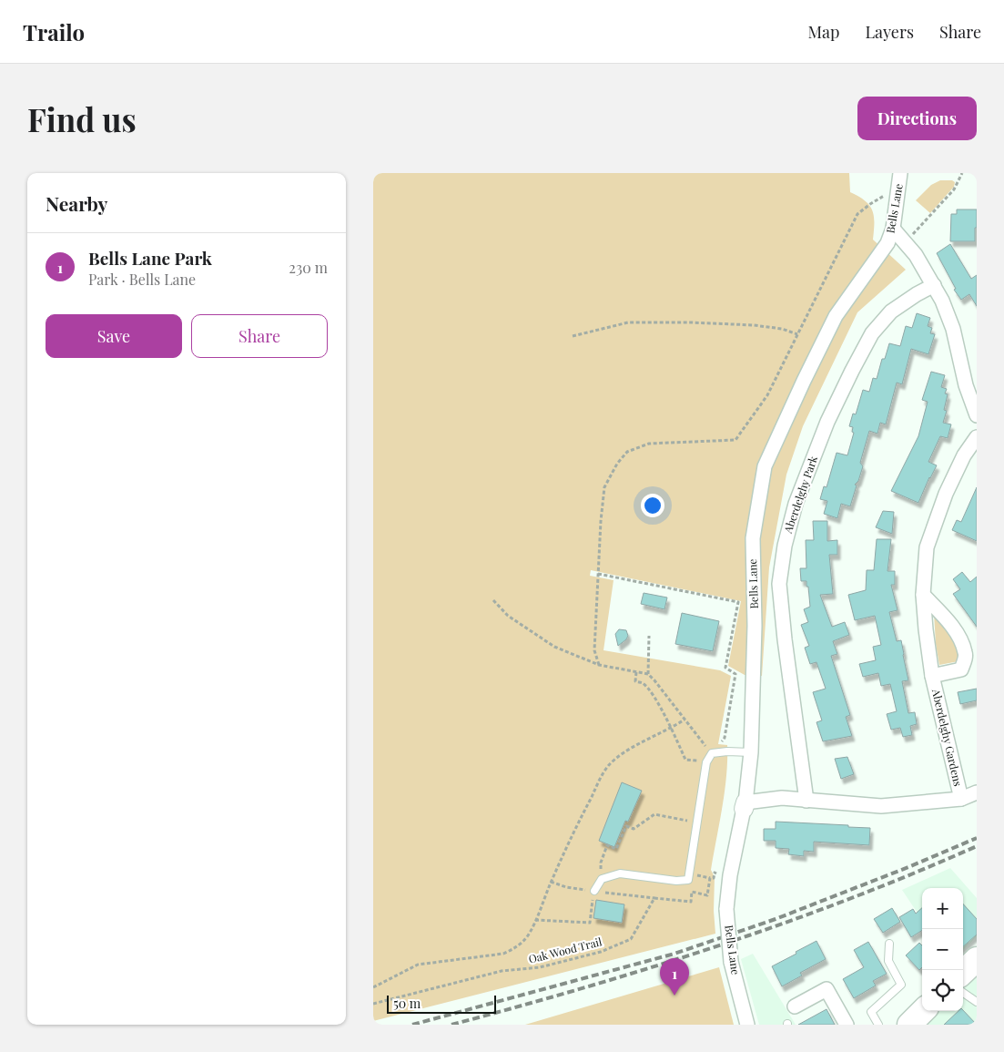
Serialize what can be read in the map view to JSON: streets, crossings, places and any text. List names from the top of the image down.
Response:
{
  "streets": {
    "street": ["Bells Lane", "Aberdelghy Park", "Aberdelghy Gardens"],
    "path": ["Oak Wood Trail"]
  },
  "scale_bar": "50 m",
  "page": {
    "header": "Trailo",
    "nav": ["Map", "Layers", "Share"],
    "buttons": [
      "Directions",
      ["Save", "Share"]
    ],
    "title": "Find us",
    "heading": "Nearby",
    "list": [
      {
        "mark": "1",
        "name": "Bells Lane Park",
        "note": "Park · Bells Lane",
        "value": "230 m"
      }
    ],
    "map_buttons": ["+", "−"],
    "pins": "1",
    "scale": "50 m"
  }
}
